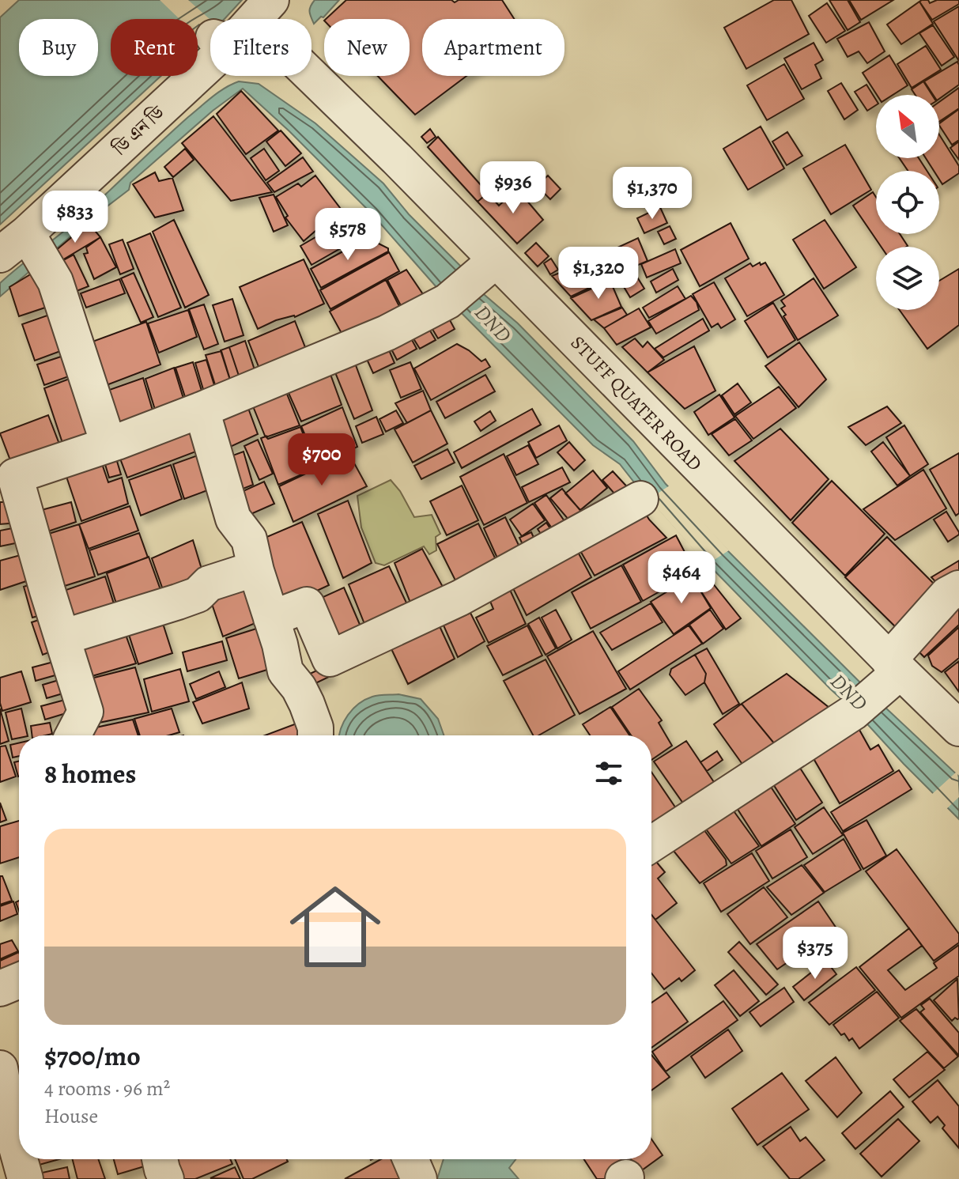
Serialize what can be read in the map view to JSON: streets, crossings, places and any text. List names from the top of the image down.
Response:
{
  "streets": {
    "street": ["ডি এন ডি", "STUFF QUATER ROAD"]
  },
  "water": ["DND"],
  "north": "top left",
  "page": {
    "chip": [
      "Buy",
      "Rent",
      "Filters",
      "New",
      "Apartment"
    ],
    "price": [
      "$936",
      "$1,370",
      "$833",
      "$578",
      "$1,320",
      "$700",
      "$464",
      "$375"
    ],
    "heading": "8 homes",
    "list": [
      {
        "name": "$700/mo",
        "note": "4 rooms · 96 m² · House"
      }
    ]
  }
}
